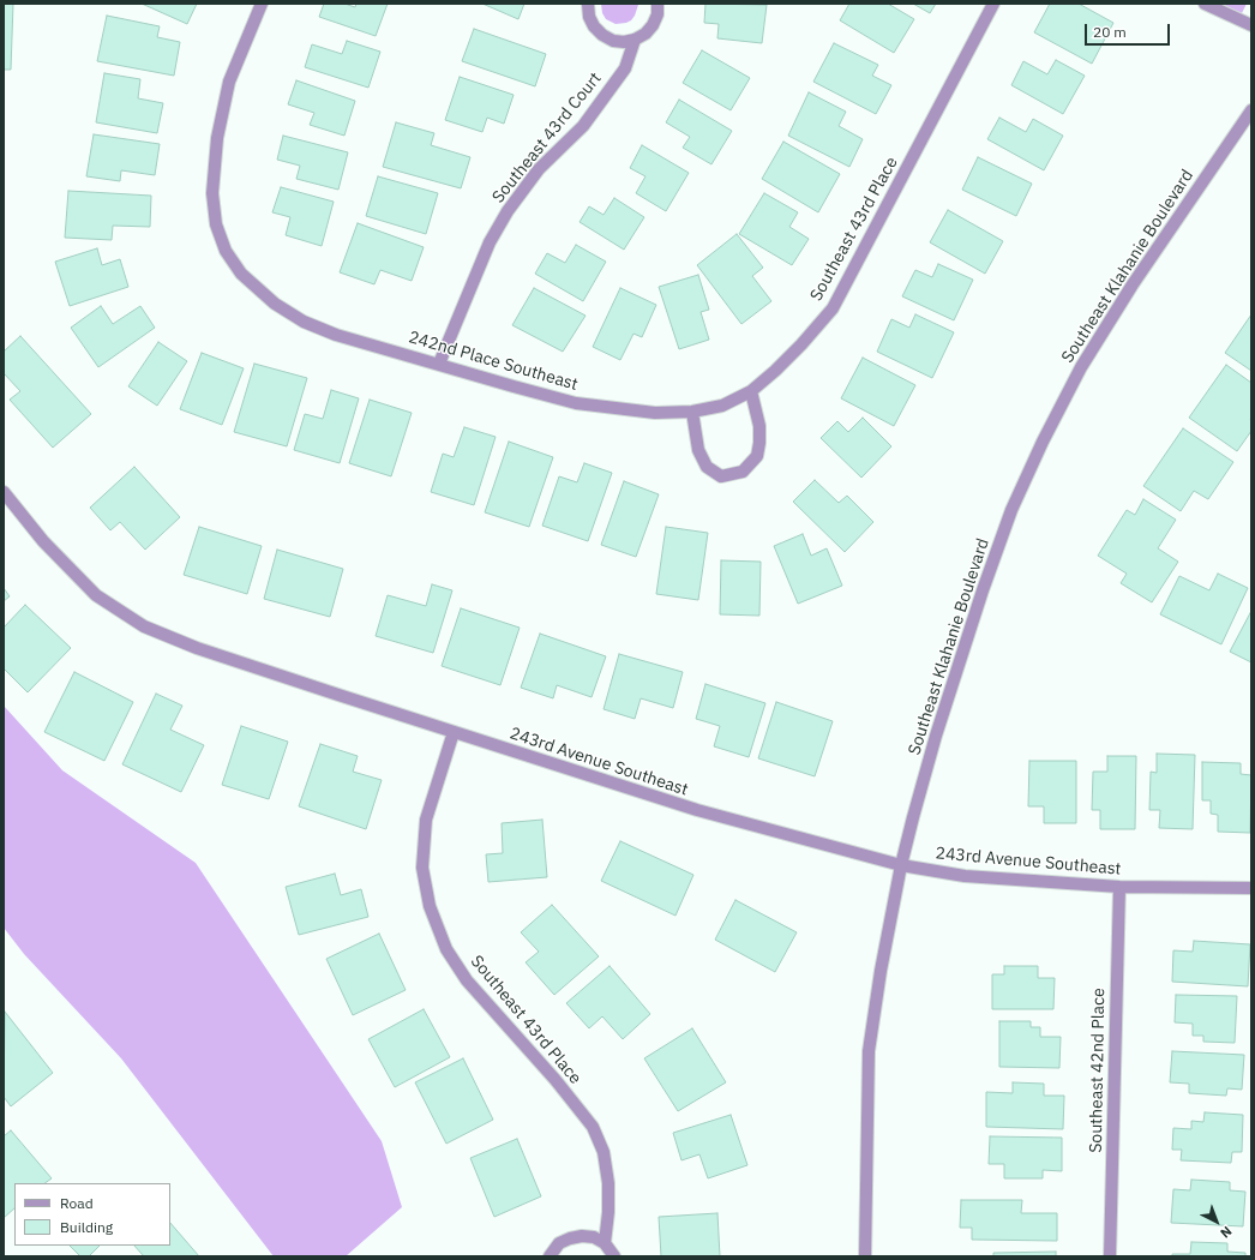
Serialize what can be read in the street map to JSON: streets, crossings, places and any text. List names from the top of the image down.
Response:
{
  "streets": {
    "street": [
      "Southeast 43rd Court",
      "Southeast 43rd Place",
      "Southeast Klahanie Boulevard",
      "242nd Place Southeast",
      "243rd Avenue Southeast",
      "Southeast 42nd Place"
    ]
  },
  "crossings": [
    ["Southeast 43rd Court", "242nd Place Southeast"],
    ["Southeast 43rd Place", "242nd Place Southeast"],
    ["Southeast 43rd Place", "243rd Avenue Southeast"],
    ["Southeast Klahanie Boulevard", "243rd Avenue Southeast"],
    ["243rd Avenue Southeast", "Southeast 42nd Place"]
  ],
  "legend": ["Road", "Building"],
  "scale_bar": "20 m",
  "north": "bottom right"
}
